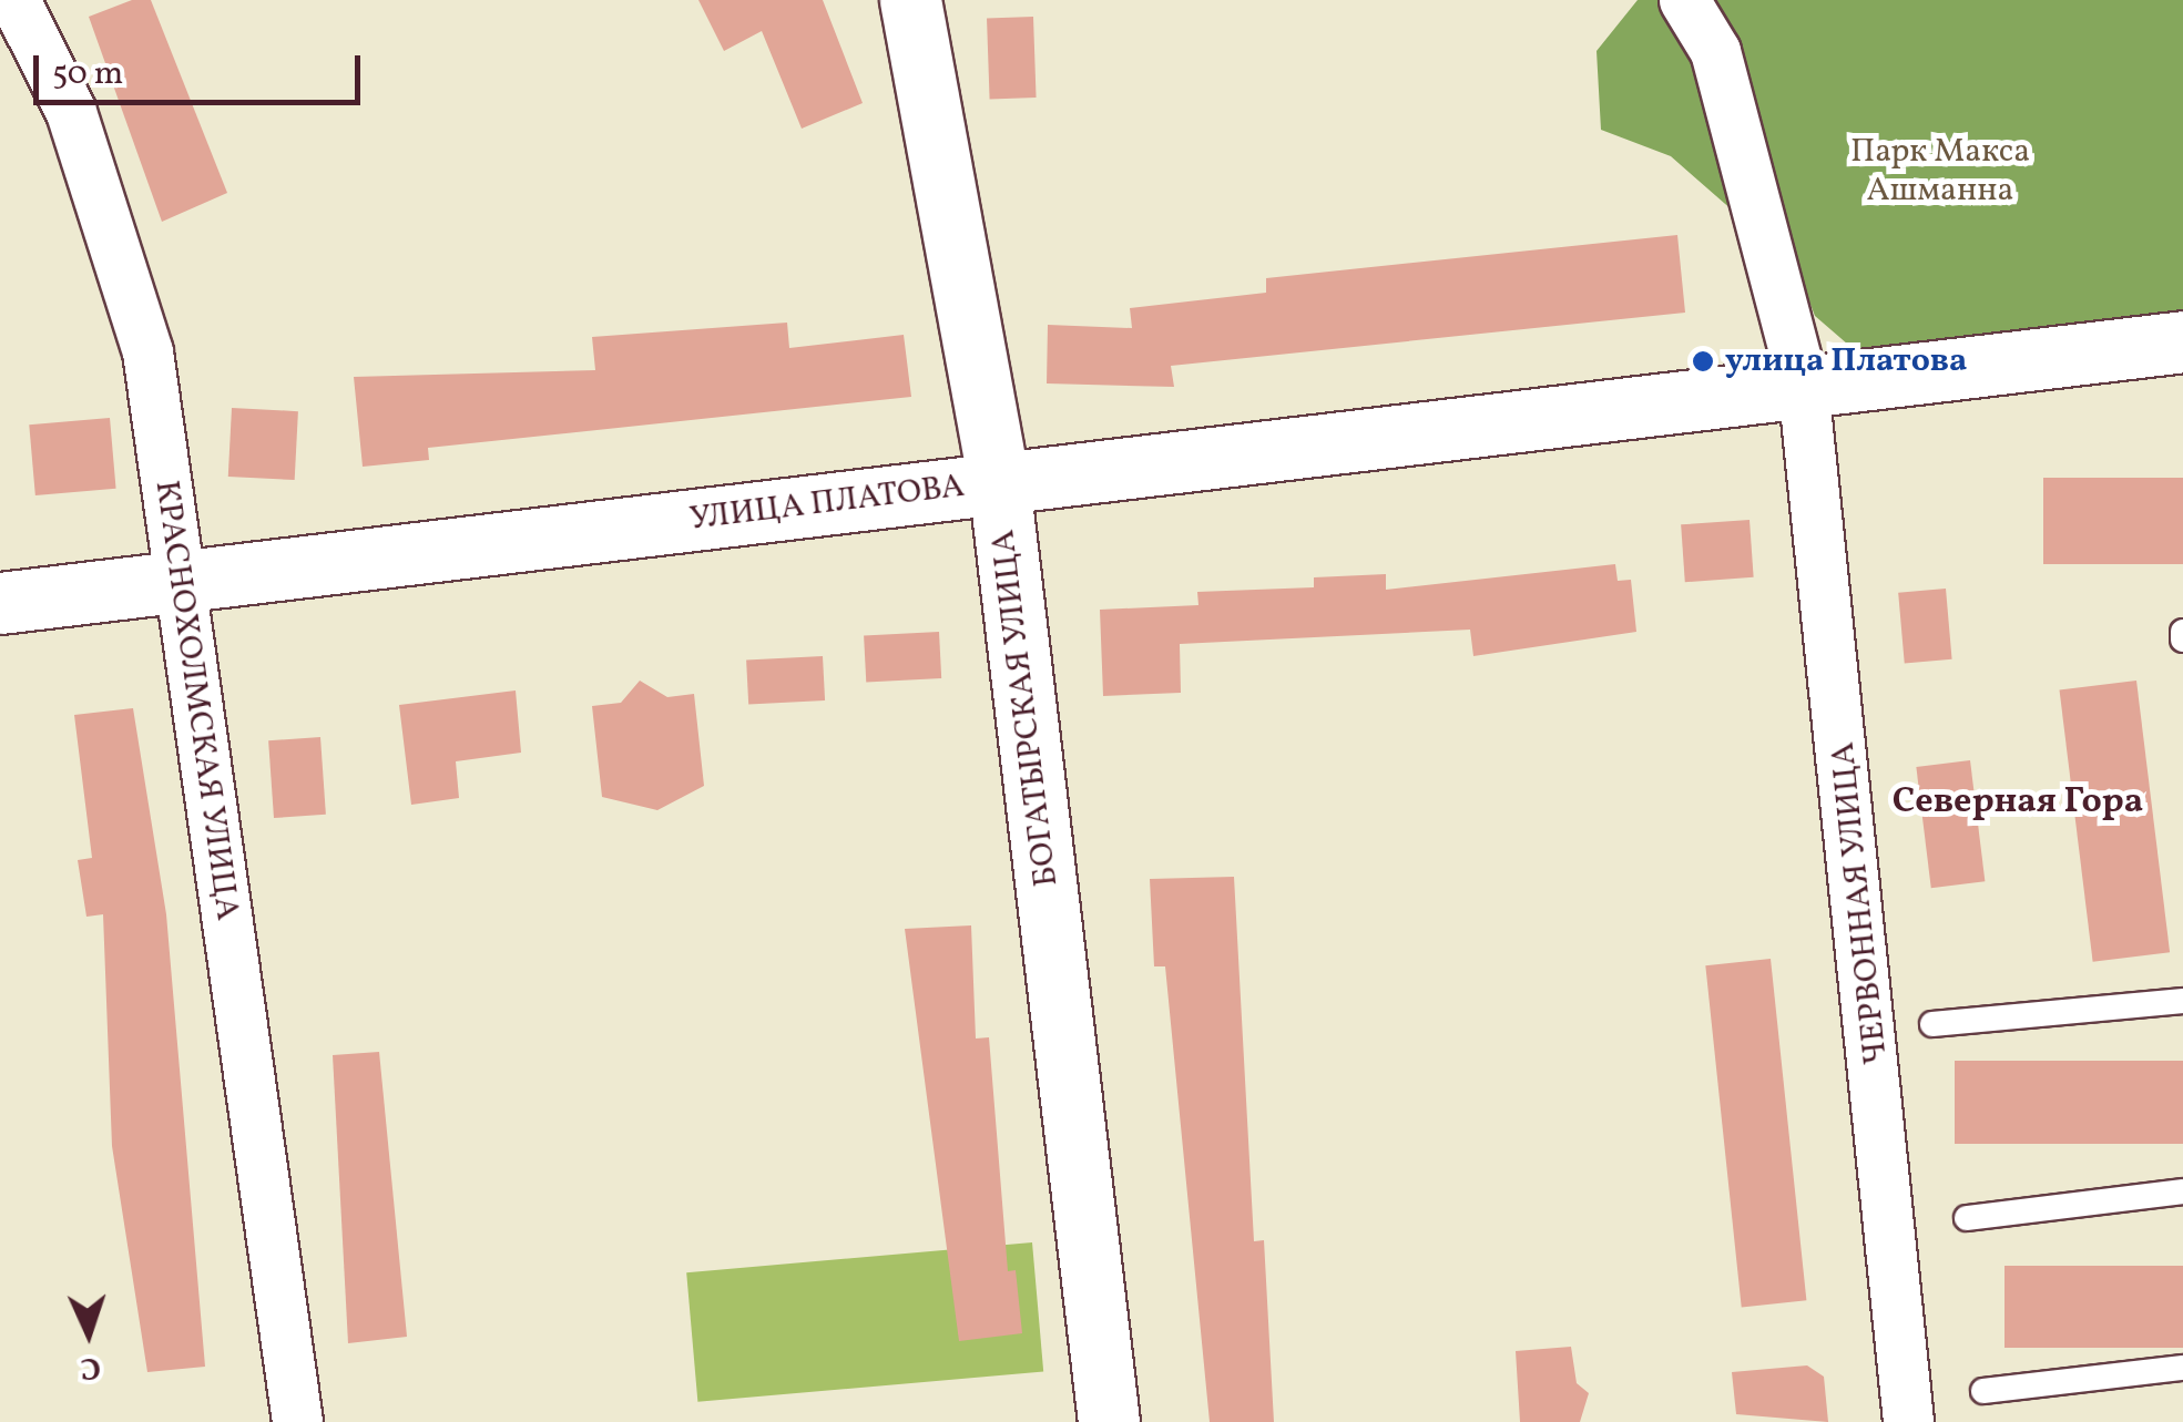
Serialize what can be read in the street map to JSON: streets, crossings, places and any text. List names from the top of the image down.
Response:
{
  "streets": {
    "street": [
      "УЛИЦА ПЛАТОВА",
      "КРАСНОХОЛМСКАЯ УЛИЦА",
      "БОГАТЫРСКАЯ УЛИЦА",
      "ЧЕРВОННАЯ УЛИЦА"
    ]
  },
  "crossings": [
    ["УЛИЦА ПЛАТОВА", "КРАСНОХОЛМСКАЯ УЛИЦА"],
    ["УЛИЦА ПЛАТОВА", "БОГАТЫРСКАЯ УЛИЦА"],
    ["УЛИЦА ПЛАТОВА", "ЧЕРВОННАЯ УЛИЦА"]
  ],
  "districts": ["Северная Гора"],
  "parks": ["Парк Макса Ашманна"],
  "places": ["улица Платова"],
  "scale_bar": "50 m",
  "north": "bottom"
}
